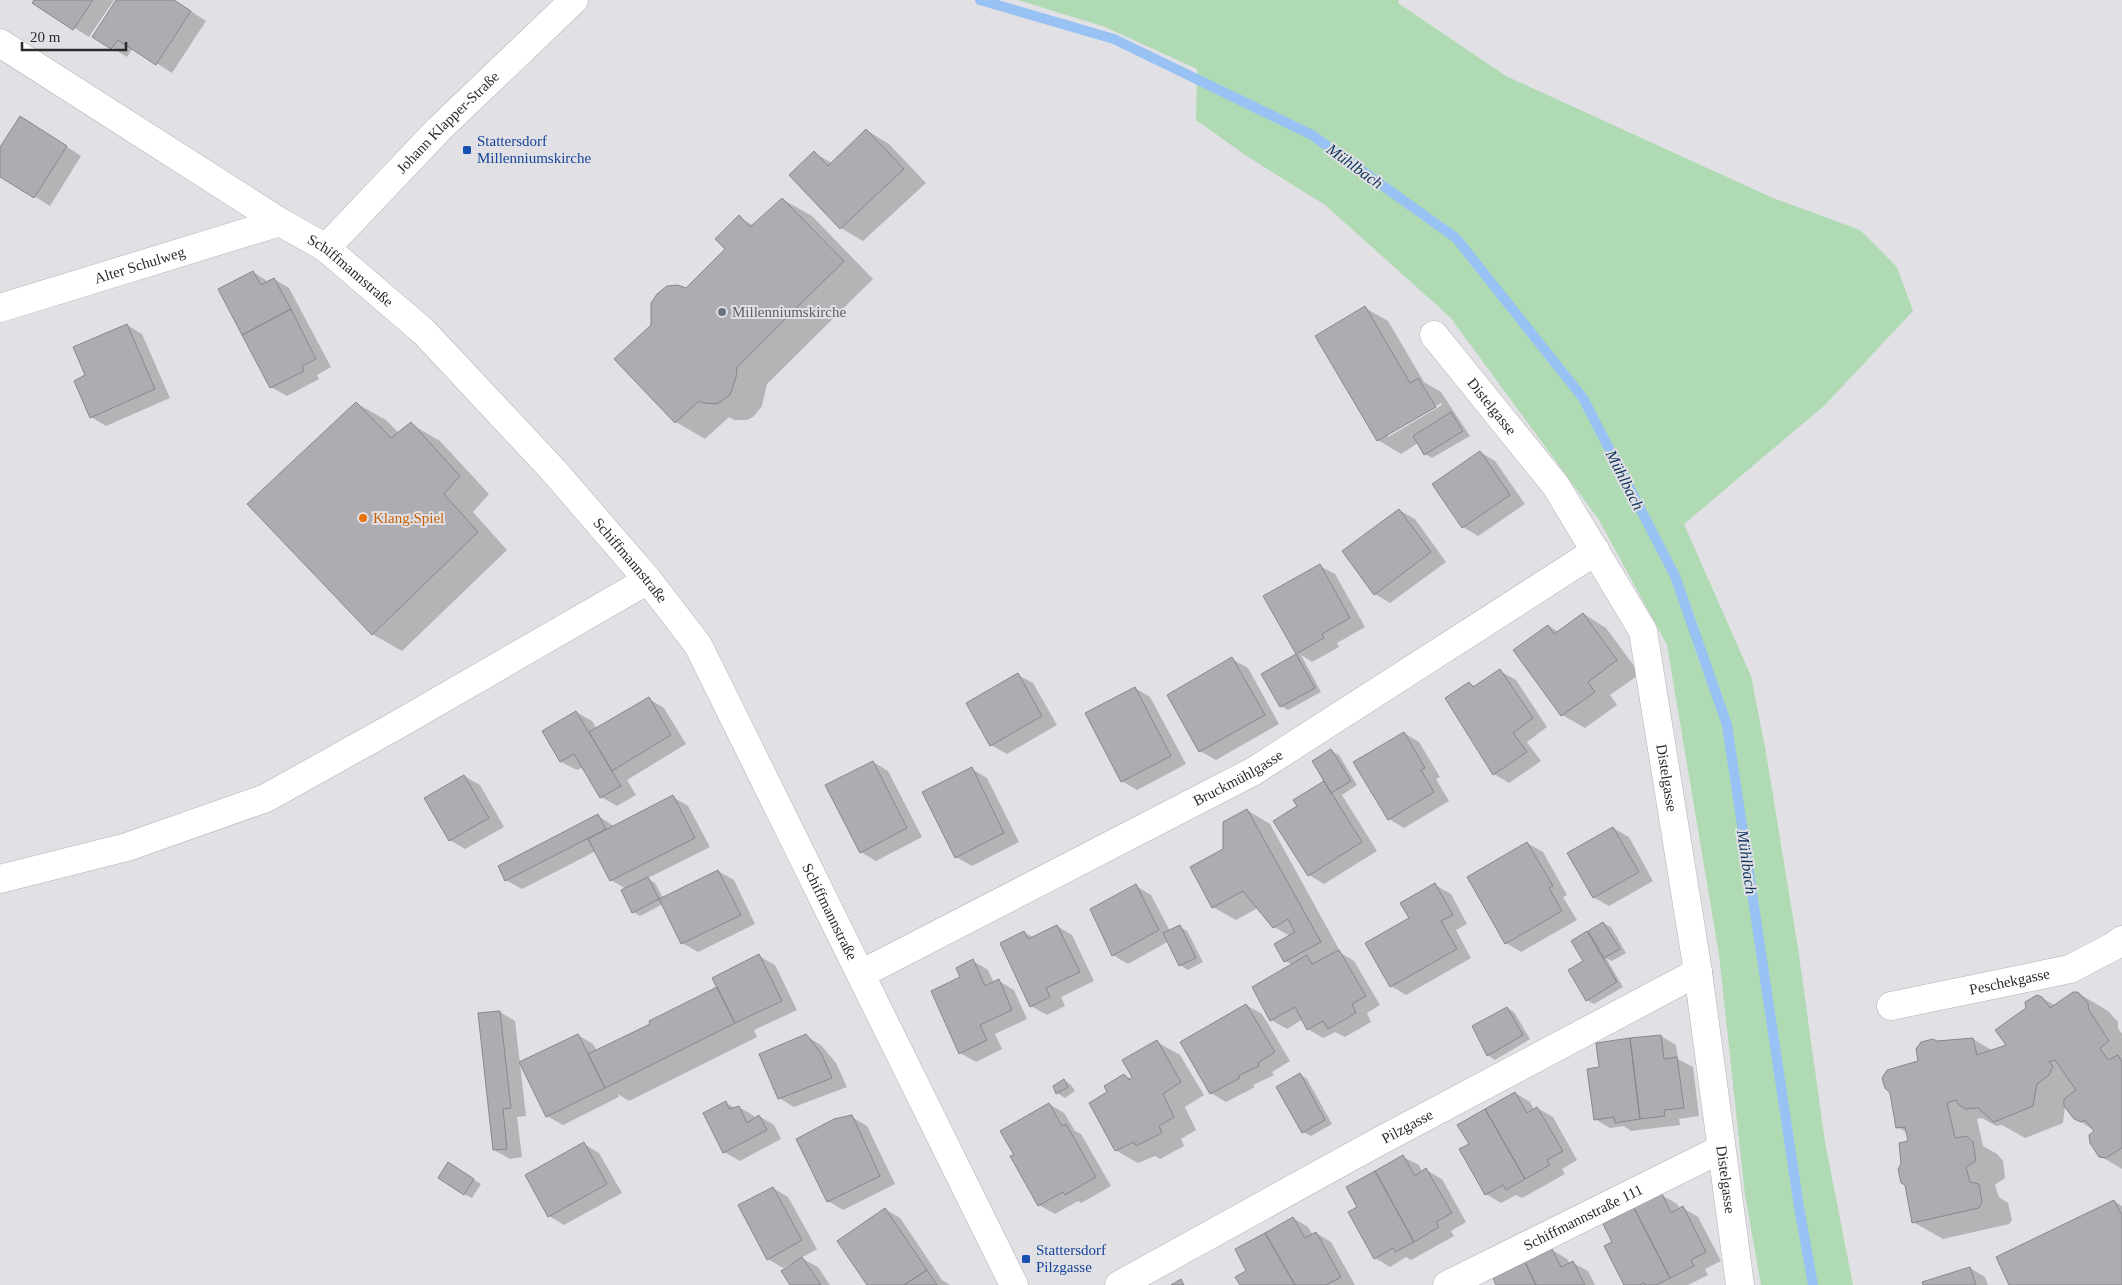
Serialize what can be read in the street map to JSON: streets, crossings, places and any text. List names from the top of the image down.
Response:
{
  "streets": {
    "street": [
      "Johann Klapper-Straße",
      "Alter Schulweg",
      "Schiffmannstraße",
      "Distelgasse",
      "Bruckmühlgasse",
      "Peschekgasse",
      "Pilzgasse",
      "Schiffmannstraße 111"
    ]
  },
  "crossings": [
    ["Johann Klapper-Straße", "Schiffmannstraße"],
    ["Alter Schulweg", "Schiffmannstraße"],
    ["Schiffmannstraße", "Bruckmühlgasse"],
    ["Distelgasse", "Bruckmühlgasse"],
    ["Distelgasse", "Pilzgasse"],
    ["Distelgasse", "Schiffmannstraße 111"]
  ],
  "water": ["Mühlbach"],
  "places": {
    "transit": ["Stattersdorf Millenniumskirche", "Stattersdorf Pilzgasse"],
    "other": ["Millenniumskirche", "Klang.Spiel"]
  },
  "scale_bar": "20 m"
}
